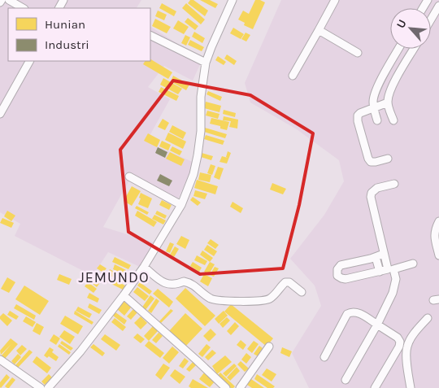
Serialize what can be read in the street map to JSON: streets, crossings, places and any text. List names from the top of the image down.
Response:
{
  "districts": ["JEMUNDO"],
  "legend": ["Hunian", "Industri"],
  "north": "top left"
}
